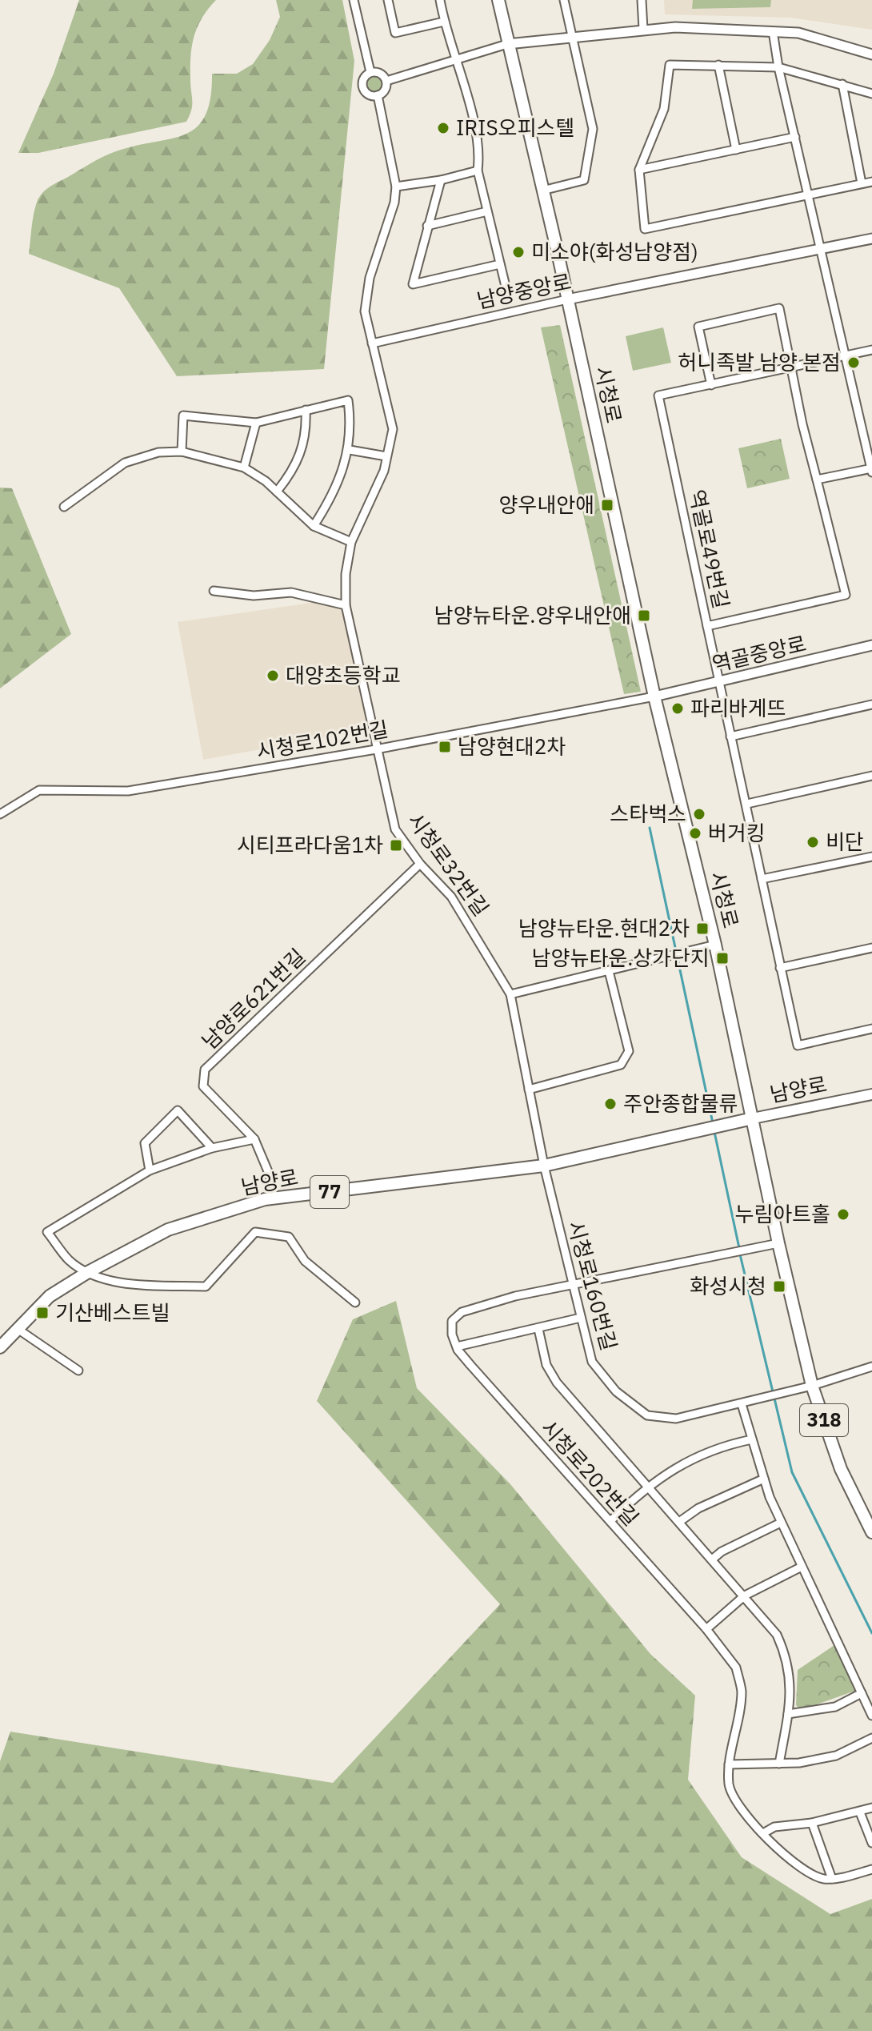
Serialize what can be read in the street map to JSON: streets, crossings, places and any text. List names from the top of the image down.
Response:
{
  "streets": {
    "main road": [
      "시청로",
      "남양로",
      "77",
      "318"
    ],
    "street": [
      "남양중앙로",
      "역골로49번길",
      "역골중앙로",
      "시청로102번길",
      "시청로32번길",
      "남양로621번길",
      "시청로160번길",
      "시청로202번길"
    ]
  },
  "crossings": [
    ["남양중앙로", "시청로"],
    ["남양중앙로", "시청로32번길"],
    ["시청로", "역골중앙로"],
    ["시청로", "시청로102번길"],
    ["시청로", "남양로"],
    ["시청로", "시청로160번길"],
    ["역골중앙로", "시청로102번길"],
    ["시청로102번길", "시청로32번길"],
    ["시청로32번길", "남양로621번길"],
    ["시청로32번길", "남양로"],
    ["시청로32번길", "시청로160번길"],
    ["남양로", "시청로160번길"]
  ],
  "places": {
    "other": [
      "IRIS오피스텔",
      "미소야(화성남양점)",
      "허니족발 남양 본점",
      "대양초등학교",
      "파리바게뜨",
      "스타벅스",
      "버거킹",
      "비단",
      "주안종합물류",
      "누림아트홀"
    ],
    "transit": [
      "양우내안애",
      "남양뉴타운.양우내안애",
      "남양현대2차",
      "시티프라다움1차",
      "남양뉴타운.현대2차",
      "남양뉴타운.상가단지",
      "화성시청",
      "기산베스트빌"
    ]
  }
}
